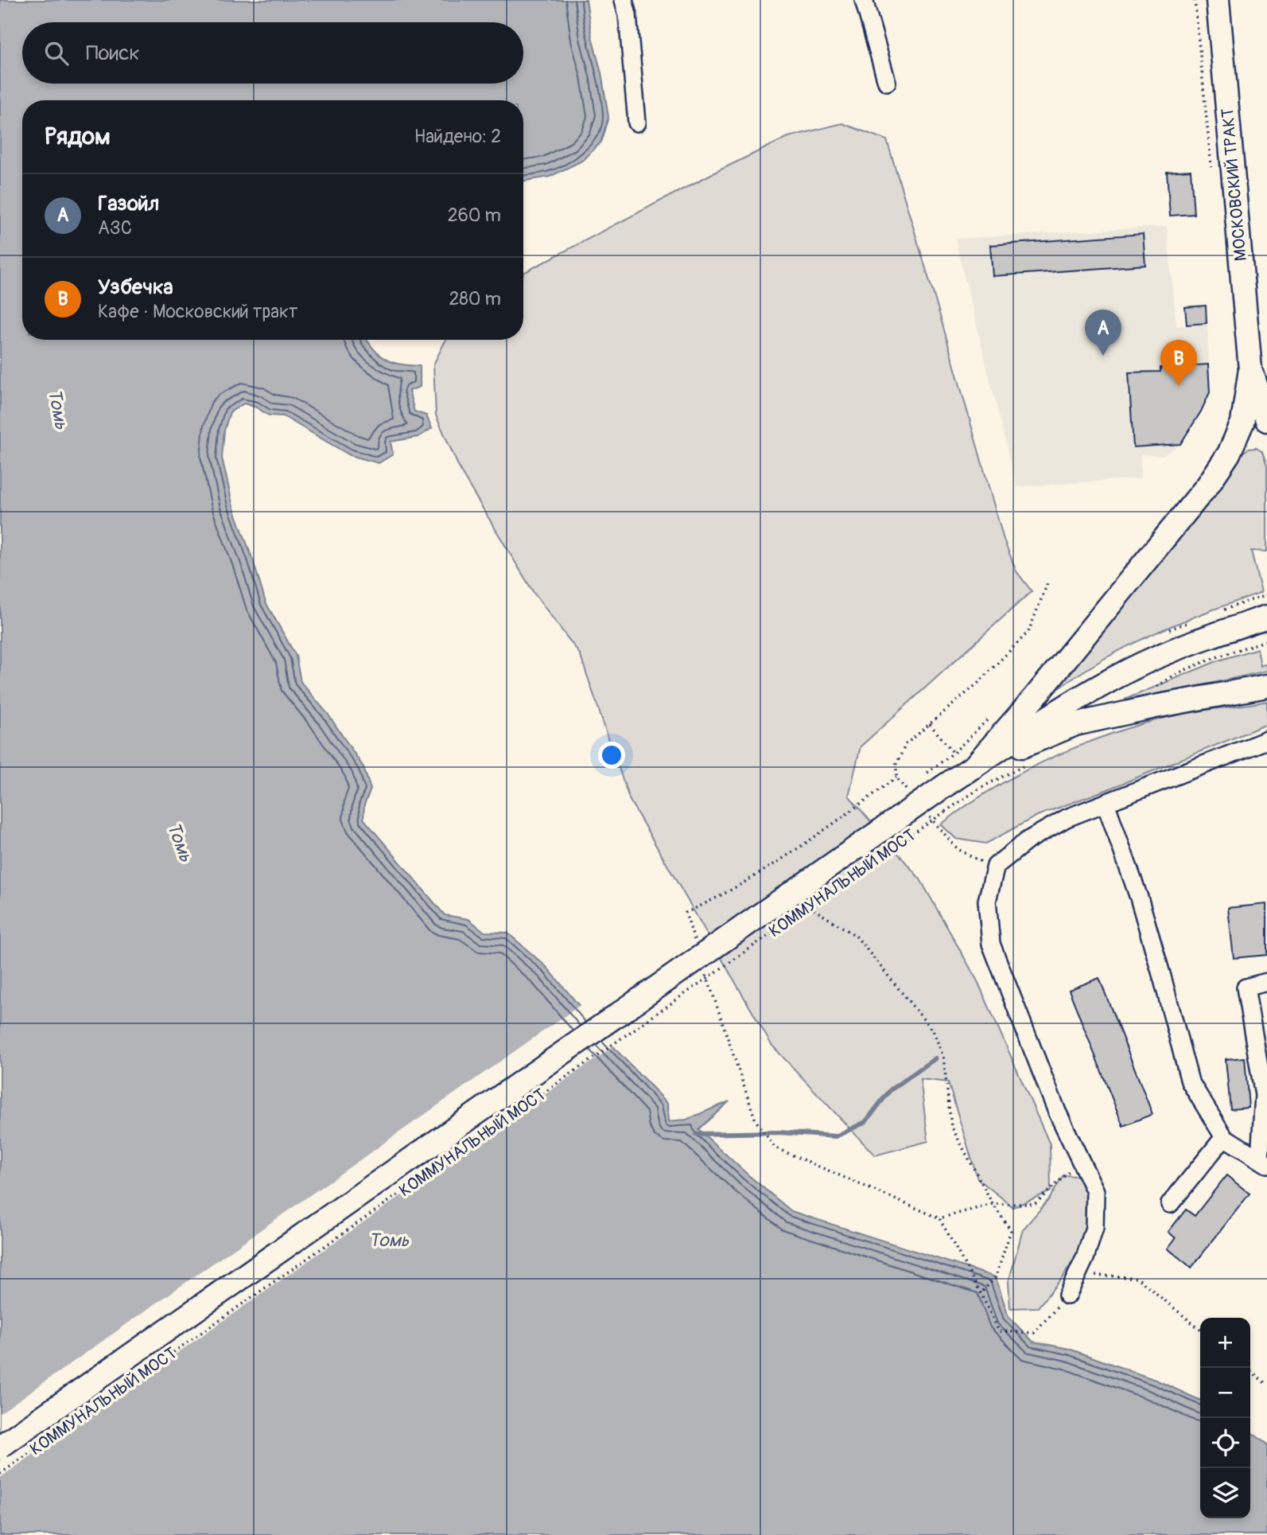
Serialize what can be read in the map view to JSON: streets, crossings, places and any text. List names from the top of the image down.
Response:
{
  "streets": {
    "main road": ["МОСКОВСКИЙ ТРАКТ", "КОММУНАЛЬНЫЙ МОСТ"]
  },
  "water": ["Томь"],
  "page": {
    "search": "Поиск",
    "heading": ["Рядом", "Найдено: 2"],
    "list": [
      {
        "mark": "A",
        "name": "Газойл",
        "note": "АЗС",
        "value": "260 m"
      },
      {
        "mark": "B",
        "name": "Узбечка",
        "note": "Кафе · Московский тракт",
        "value": "280 m"
      }
    ],
    "pins": ["A", "B"],
    "map_buttons": ["+", "−"]
  }
}
